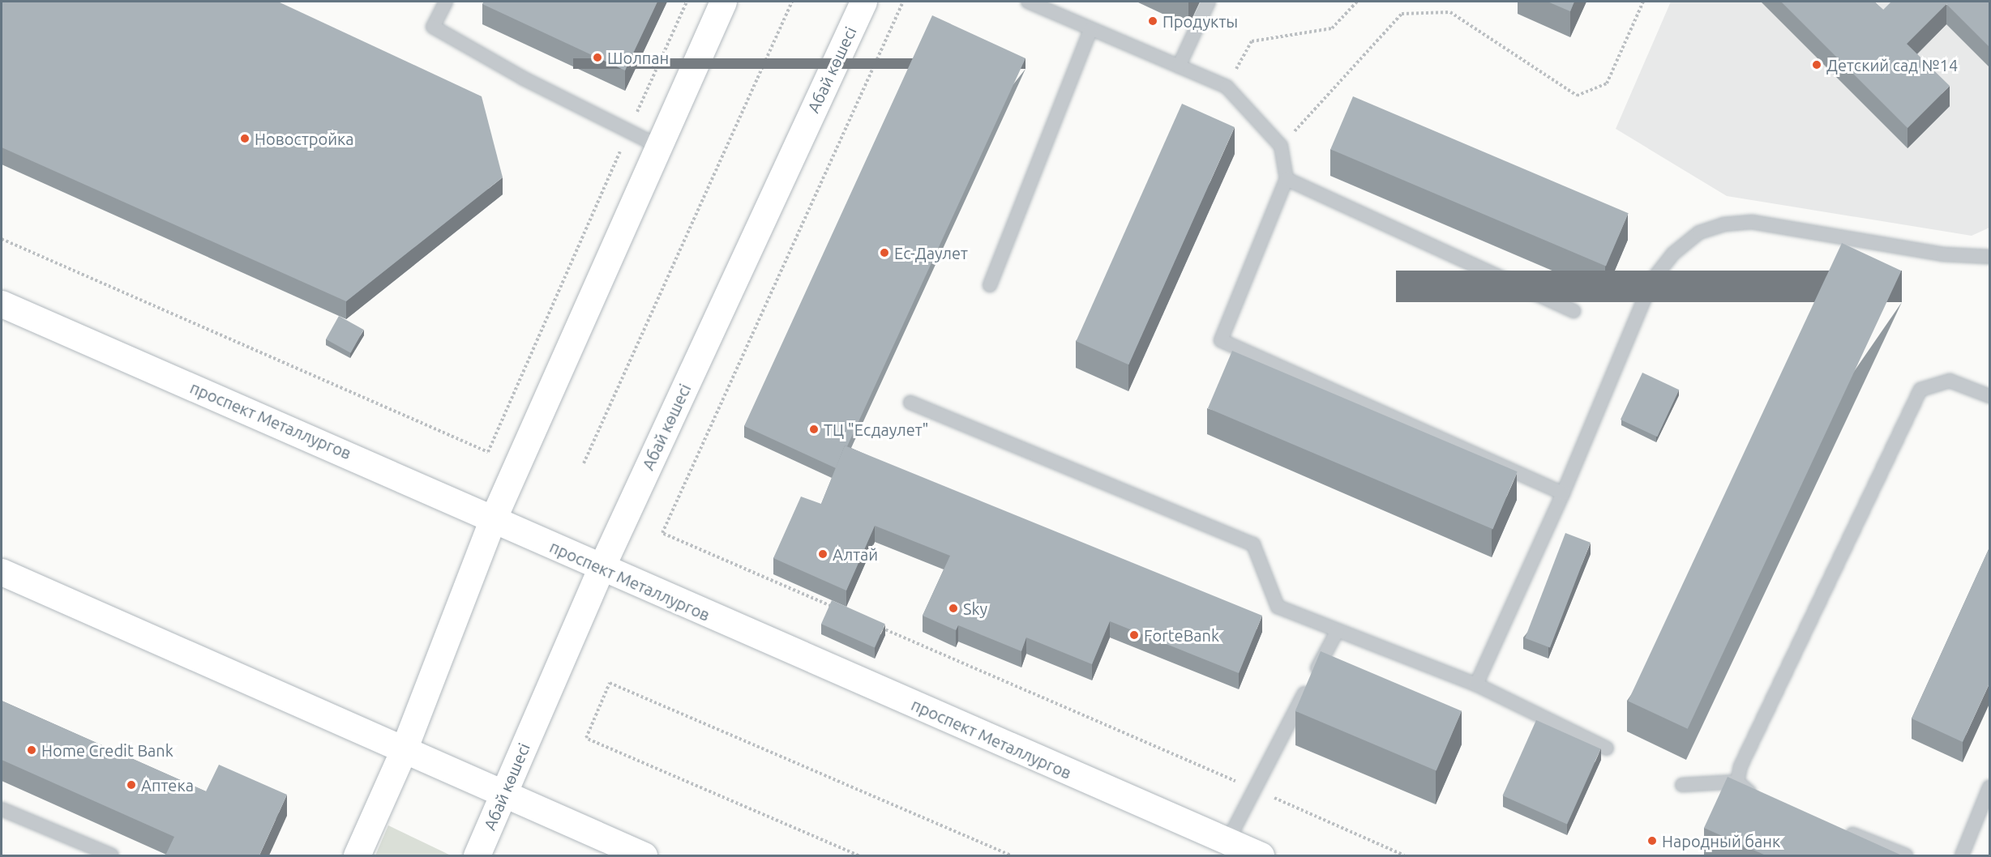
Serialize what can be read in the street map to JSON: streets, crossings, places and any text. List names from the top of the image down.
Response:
{
  "streets": {
    "main road": ["Абай көшесі", "проспект Металлургов"]
  },
  "crossings": [
    ["Абай көшесі", "проспект Металлургов"]
  ],
  "places": [
    "Продукты",
    "Шолпан",
    "Детский сад №14",
    "Новостройка",
    "Ес-Даулет",
    "ТЦ \"Есдаулет\"",
    "Алтай",
    "Sky",
    "ForteBank",
    "Home Credit Bank",
    "Аптека",
    "Народный банк"
  ]
}
